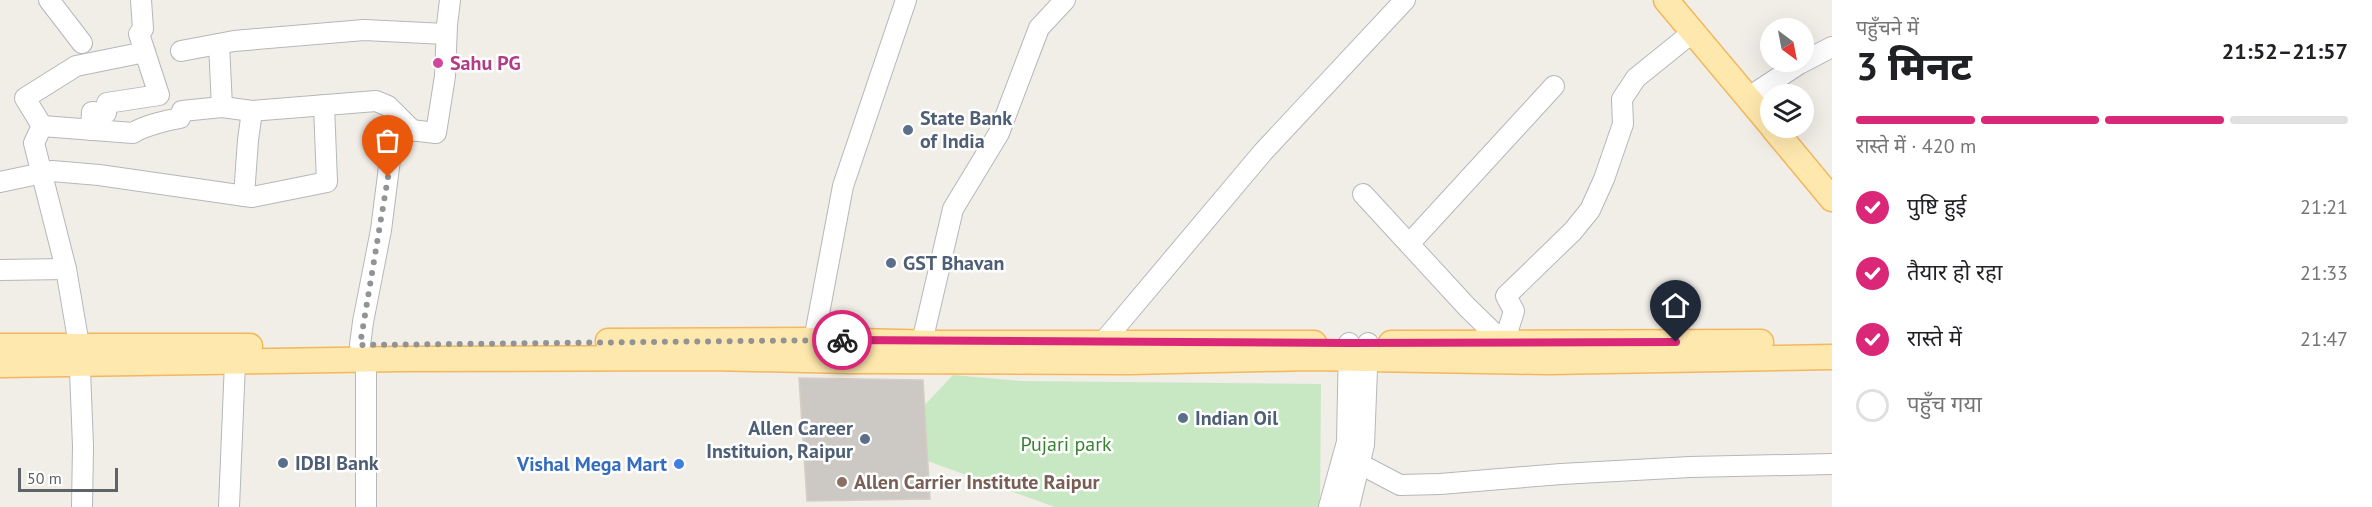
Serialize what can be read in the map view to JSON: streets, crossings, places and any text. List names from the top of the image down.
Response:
{
  "parks": ["Pujari park"],
  "places": [
    "Sahu PG",
    "State Bank of India",
    "GST Bhavan",
    "Indian Oil",
    "Allen Career Instituion, Raipur",
    "IDBI Bank",
    "Vishal Mega Mart",
    "Allen Carrier Institute Raipur"
  ],
  "scale_bar": "50 m",
  "north": "bottom right",
  "page": {
    "heading": ["3 मिनट", "पहुँचने में", "21:52–21:57"],
    "bar": "रास्ते में · 420 m",
    "list": [
      ["पुष्टि हुई", "21:21"],
      ["तैयार हो रहा", "21:33"],
      ["रास्ते में", "21:47"],
      "पहुँच गया"
    ],
    "scale": "50 m"
  }
}
